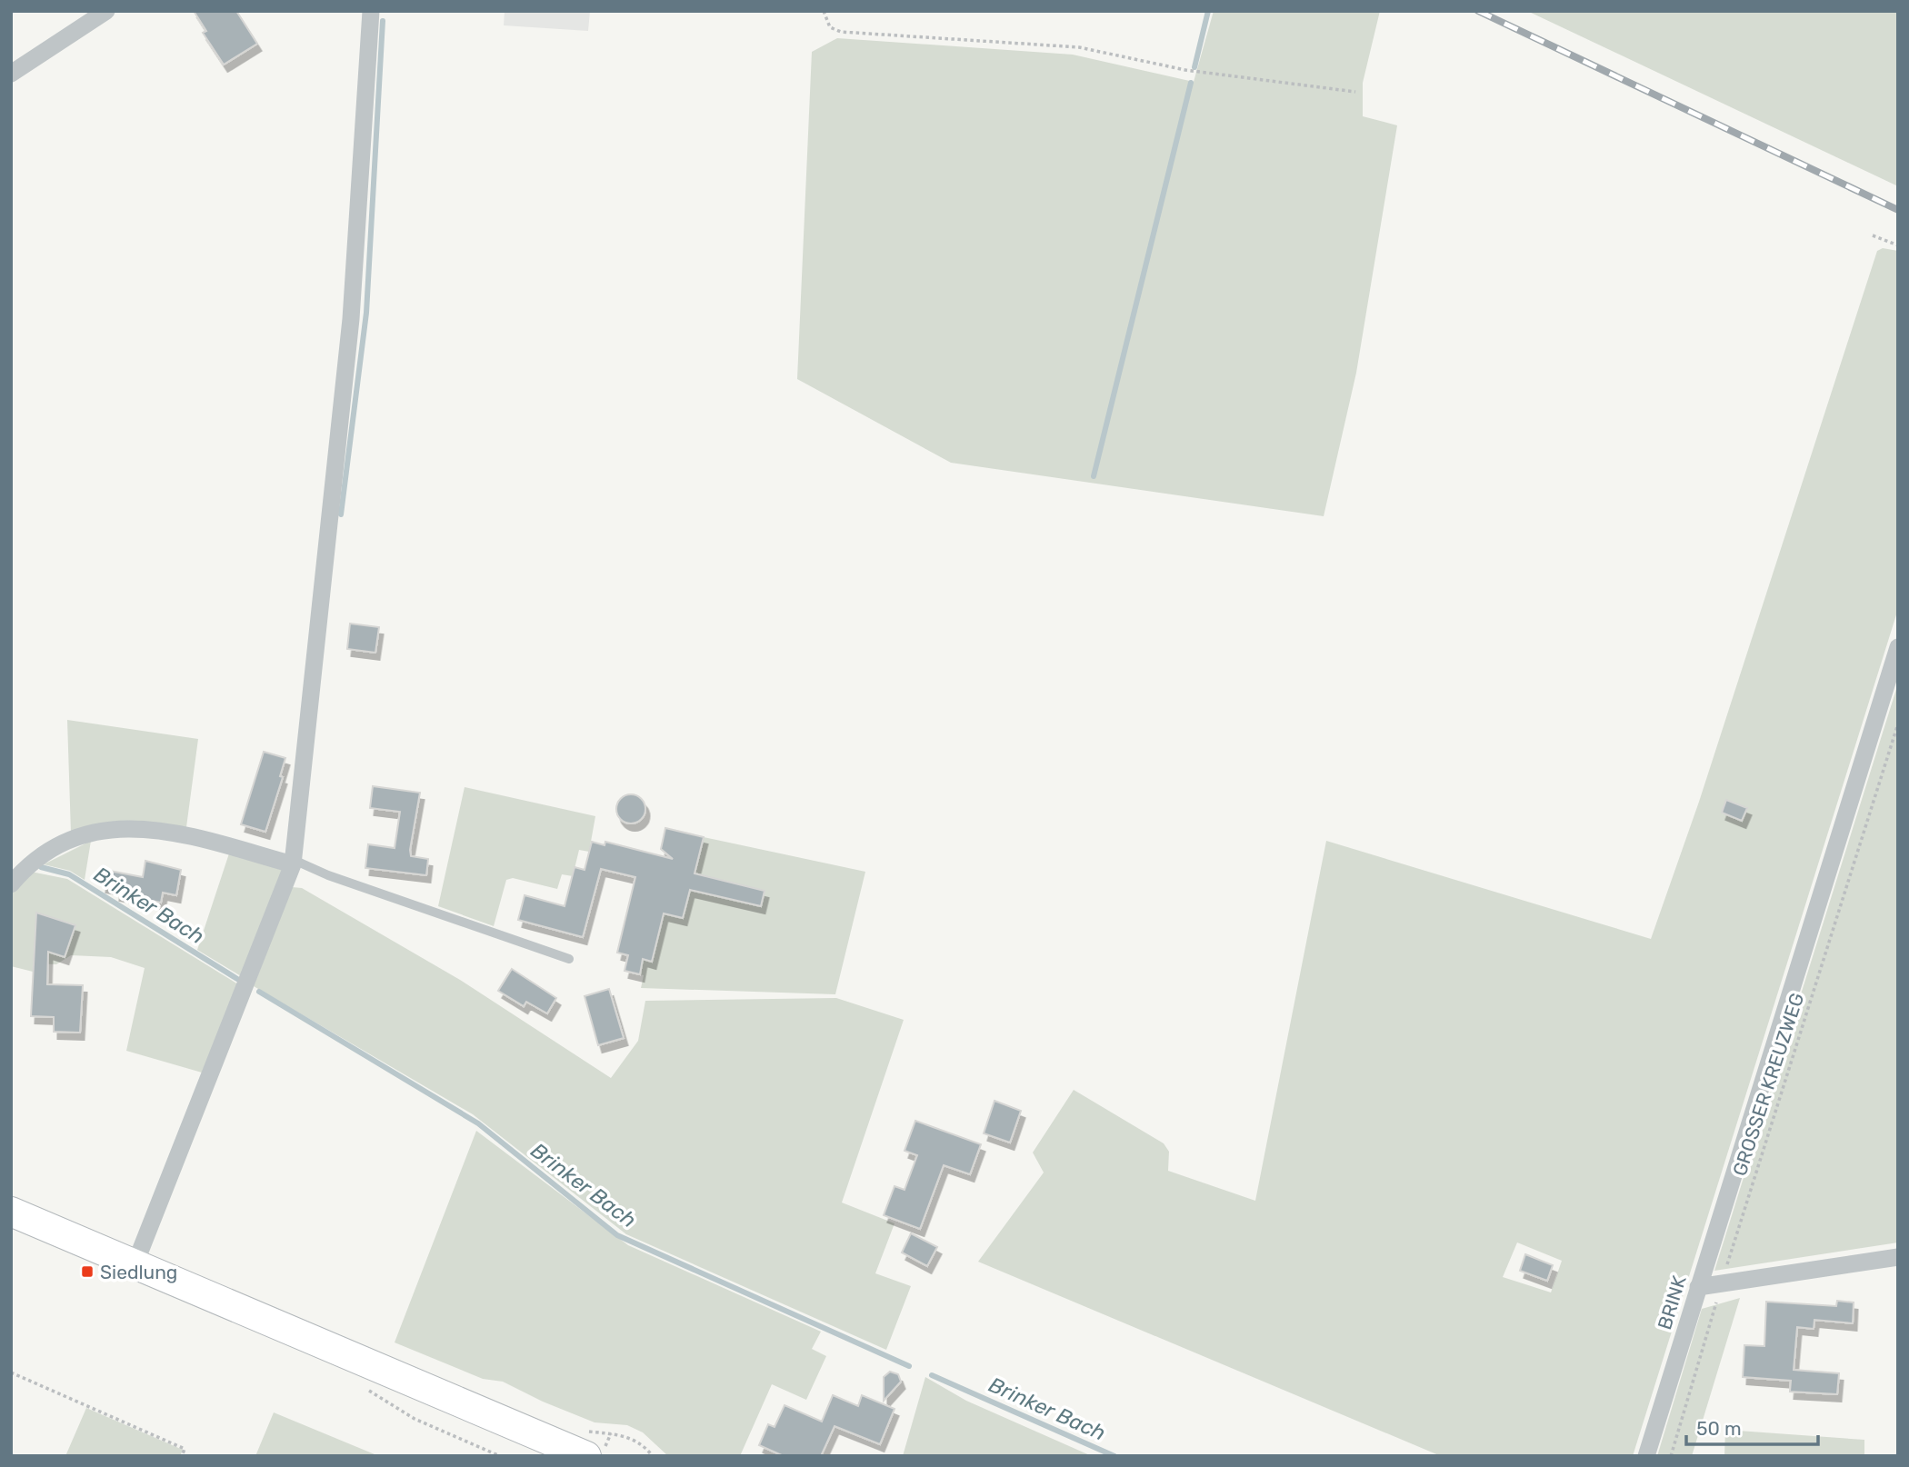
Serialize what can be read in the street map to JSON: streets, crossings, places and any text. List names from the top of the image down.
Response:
{
  "streets": {
    "street": ["BRINK"],
    "path": ["GROSSER KREUZWEG"]
  },
  "water": ["Brinker Bach"],
  "places": {
    "transit": ["Siedlung"]
  },
  "scale_bar": "50 m"
}
